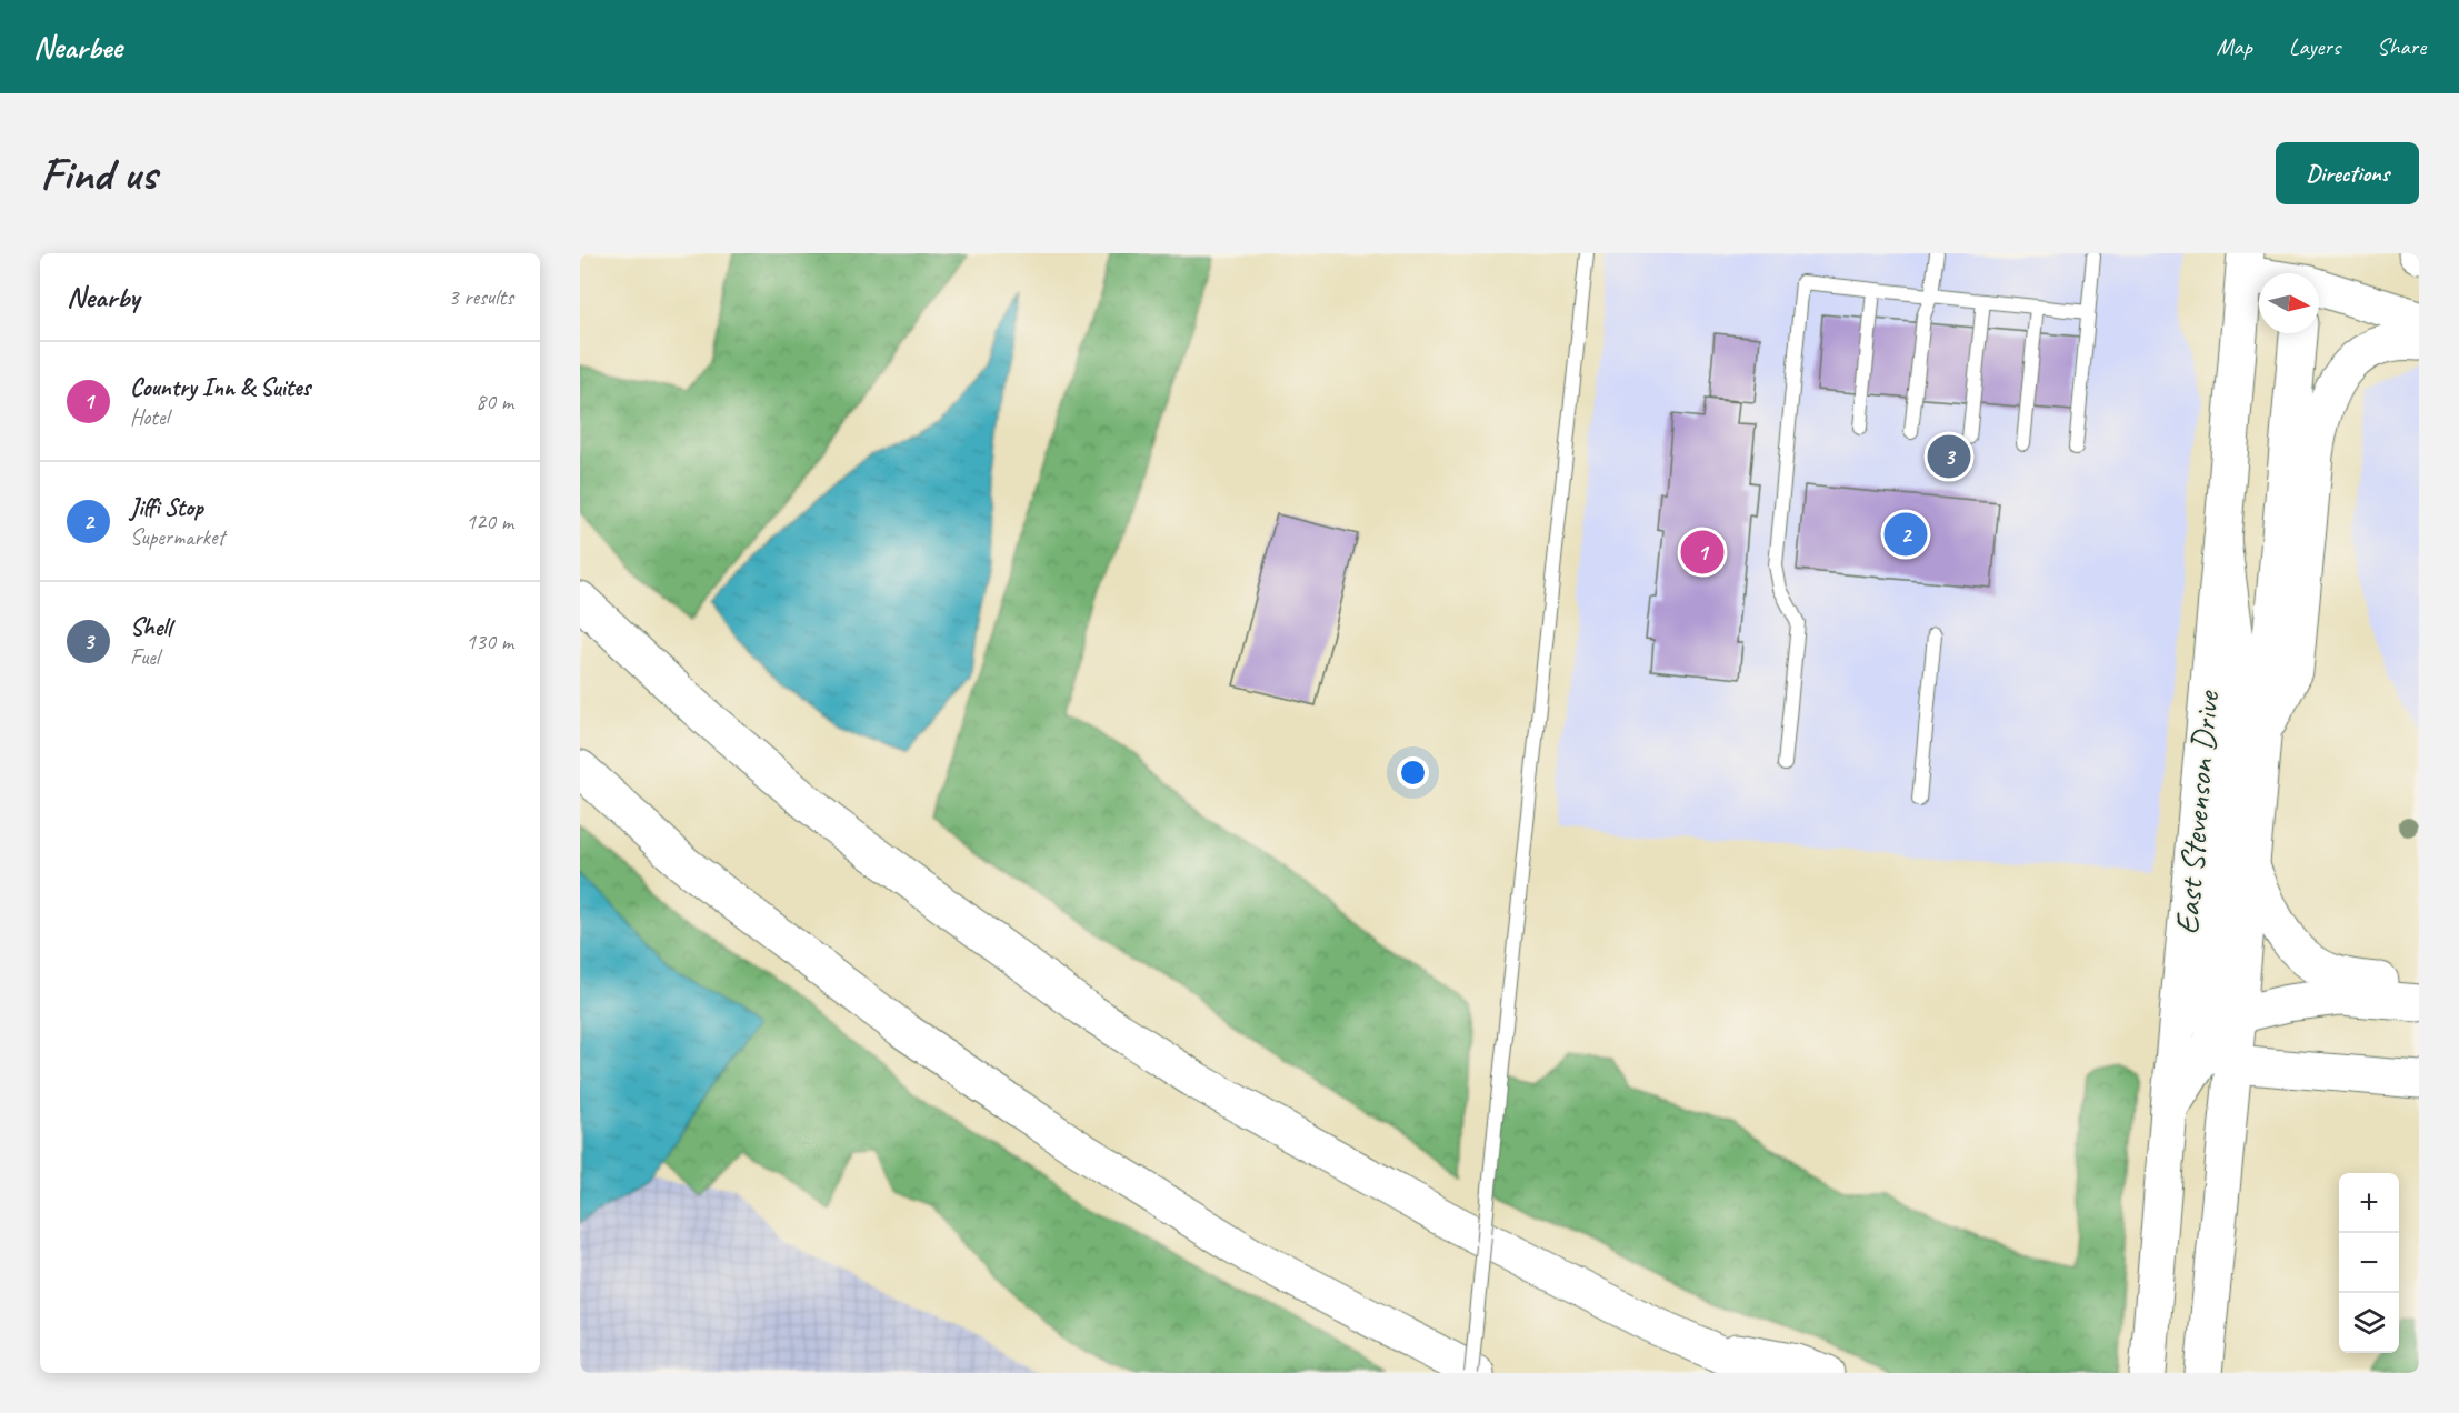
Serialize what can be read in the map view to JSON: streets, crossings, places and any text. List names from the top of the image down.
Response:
{
  "streets": {
    "main road": ["East Stevenson Drive"]
  },
  "north": "right",
  "page": {
    "header": "Nearbee",
    "nav": ["Map", "Layers", "Share"],
    "buttons": "Directions",
    "title": "Find us",
    "heading": ["Nearby", "3 results"],
    "list": [
      {
        "mark": "1",
        "name": "Country Inn & Suites",
        "note": "Hotel",
        "value": "80 m"
      },
      {
        "mark": "2",
        "name": "Jiffi Stop",
        "note": "Supermarket",
        "value": "120 m"
      },
      {
        "mark": "3",
        "name": "Shell",
        "note": "Fuel",
        "value": "130 m"
      }
    ],
    "pins": ["3", "2", "1"],
    "map_buttons": ["+", "−"]
  }
}
